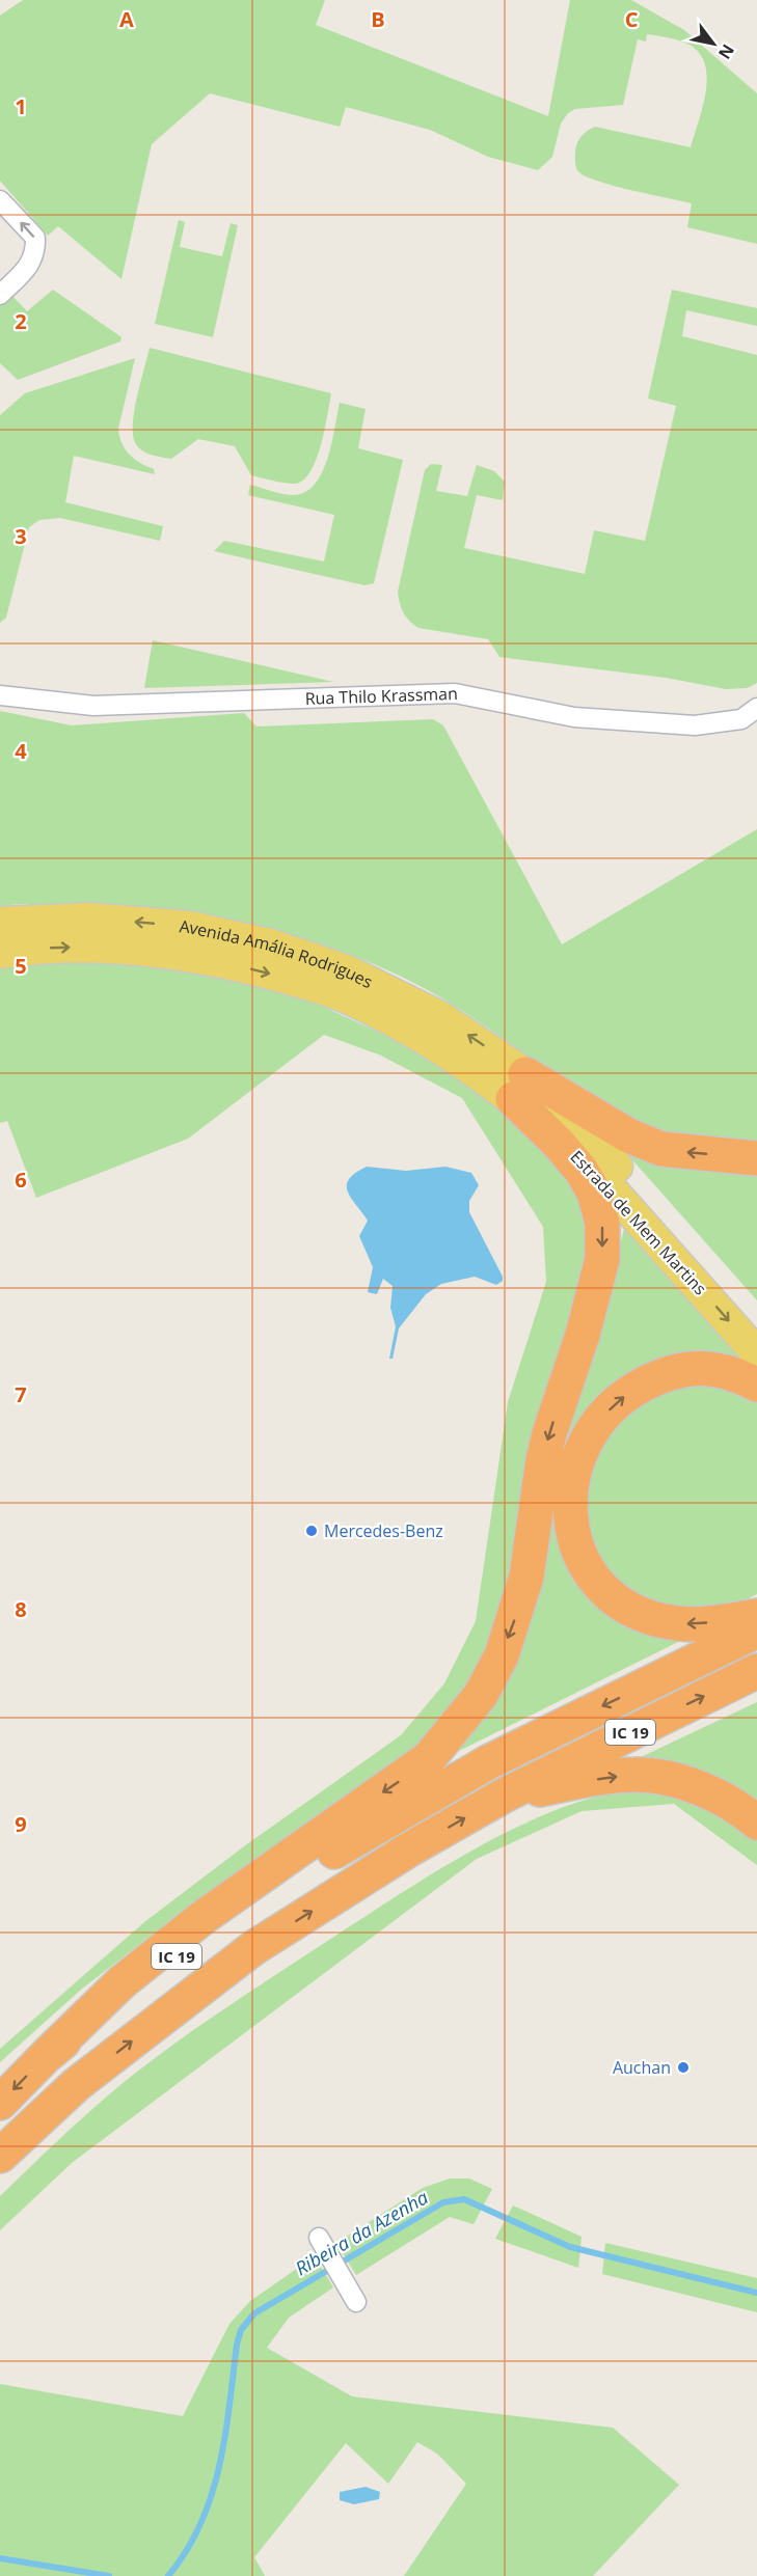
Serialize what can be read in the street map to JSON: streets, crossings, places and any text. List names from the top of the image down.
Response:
{
  "streets": {
    "highway": ["IC 19"],
    "main road": ["Avenida Amália Rodrigues", "Estrada de Mem Martins"],
    "street": ["Rua Thilo Krassman"]
  },
  "crossings": [
    ["Avenida Amália Rodrigues", "Estrada de Mem Martins"]
  ],
  "water": ["Ribeira da Azenha"],
  "places": ["Mercedes-Benz", "Auchan"],
  "north": "bottom right",
  "grid": {
    "columns": ["A", "B", "C"],
    "rows": [
      "1",
      "2",
      "3",
      "4",
      "5",
      "6",
      "7",
      "8",
      "9"
    ]
  }
}
